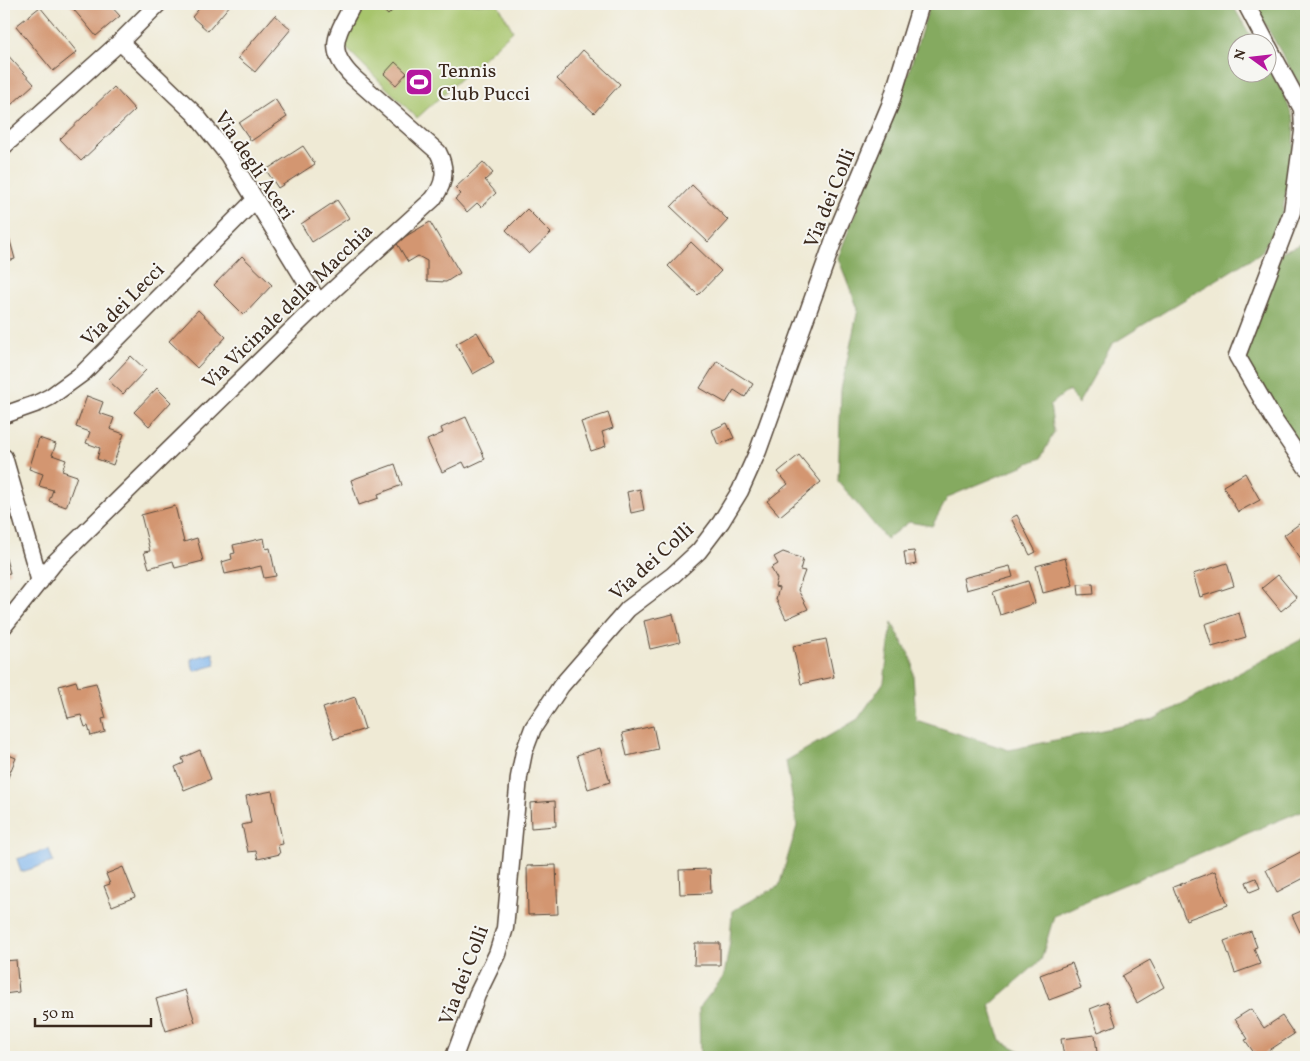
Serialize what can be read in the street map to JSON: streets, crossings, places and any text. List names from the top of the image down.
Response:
{
  "streets": {
    "street": [
      "Via degli Aceri",
      "Via dei Colli",
      "Via dei Lecci",
      "Via Vicinale della Macchia"
    ]
  },
  "crossings": [
    ["Via degli Aceri", "Via dei Lecci"],
    ["Via degli Aceri", "Via Vicinale della Macchia"]
  ],
  "places": {
    "sports": ["Tennis Club Pucci"]
  },
  "scale_bar": "50 m",
  "north": "left"
}
